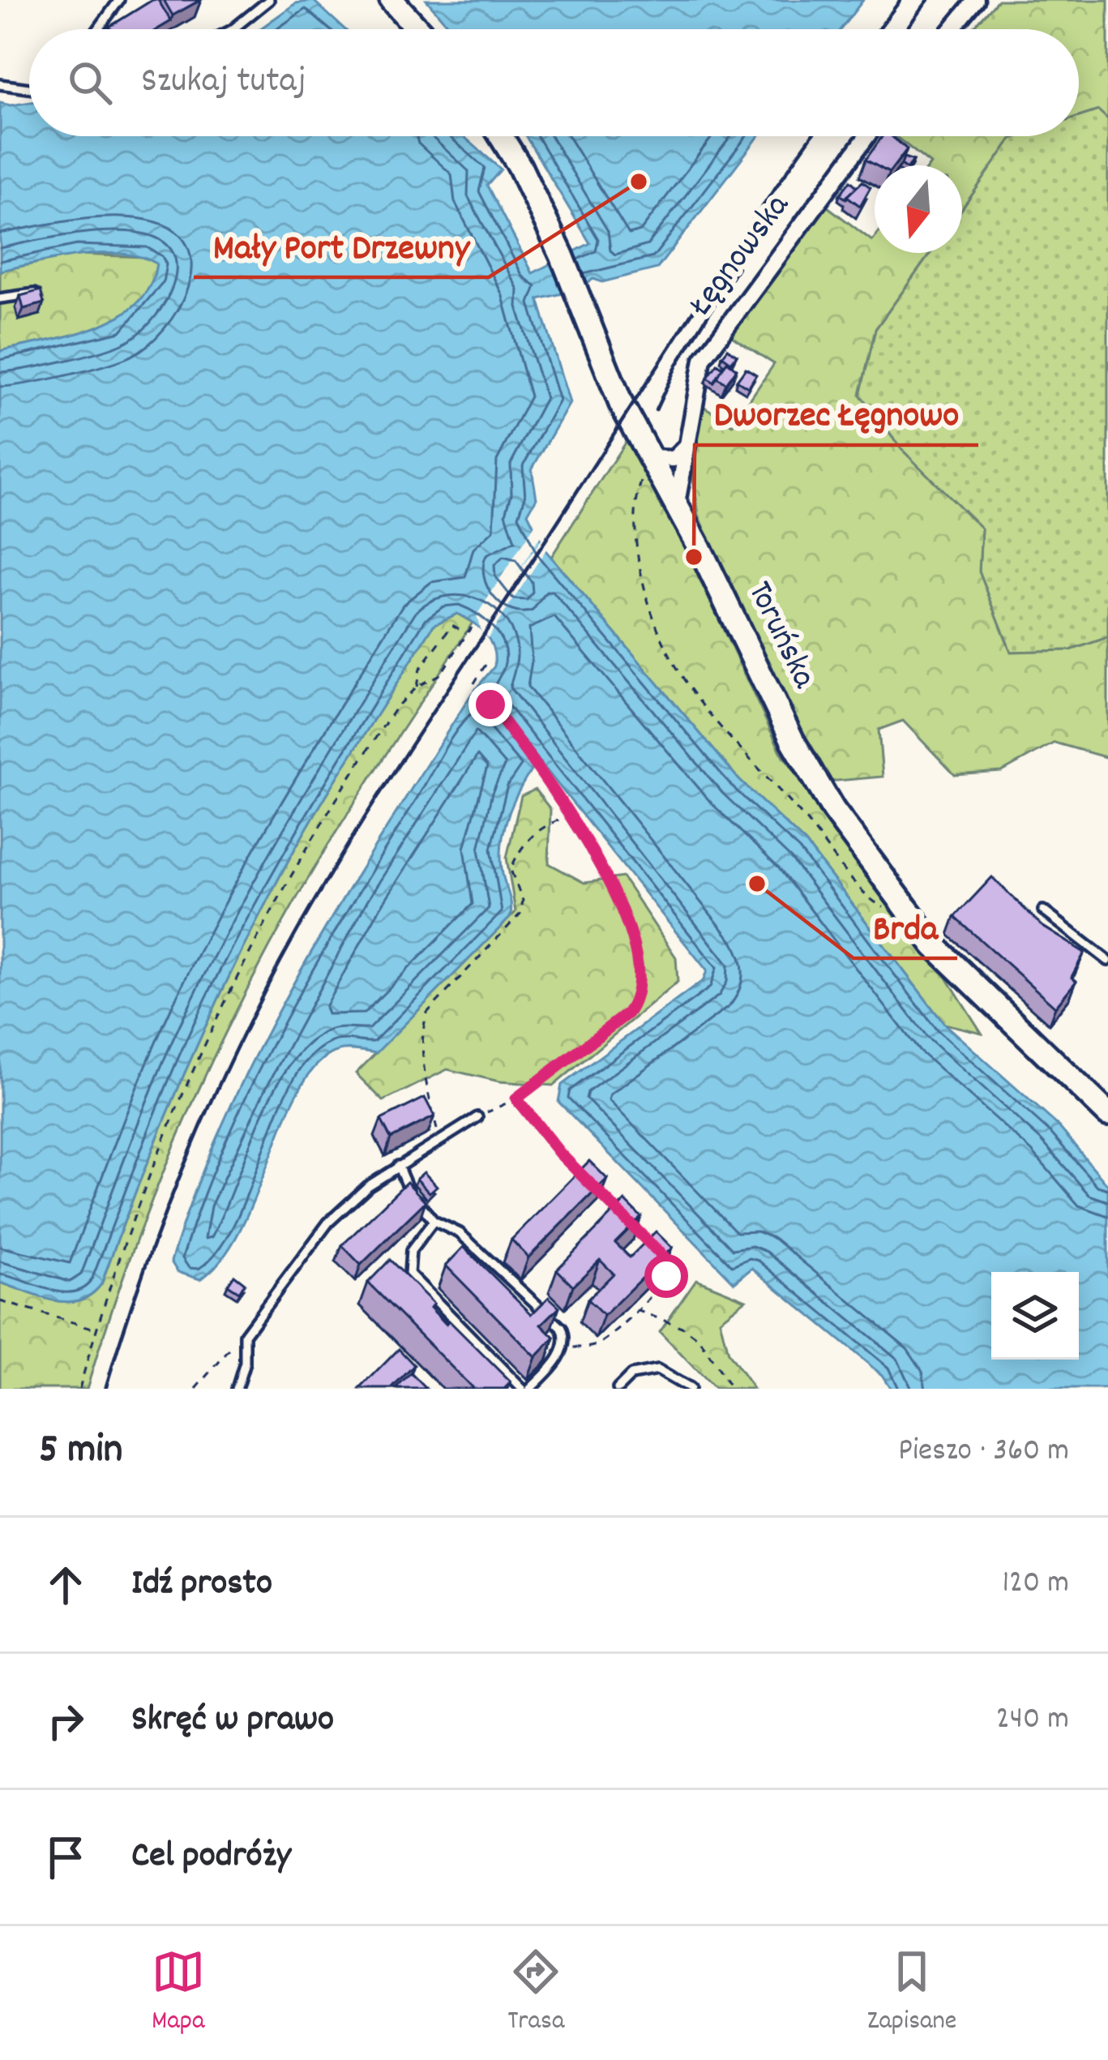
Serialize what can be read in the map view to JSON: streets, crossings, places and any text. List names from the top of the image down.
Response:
{
  "streets": {
    "street": ["Łęgnowska", "Toruńska"]
  },
  "crossings": [
    ["Łęgnowska", "Toruńska"]
  ],
  "places": ["Mały Port Drzewny", "Dworzec Łęgnowo", "Brda"],
  "north": "bottom",
  "page": {
    "search": "Szukaj tutaj",
    "heading": ["5 min", "Pieszo · 360 m"],
    "list": [
      ["Idź prosto", "120 m"],
      ["Skręć w prawo", "240 m"],
      "Cel podróży"
    ],
    "nav": ["Mapa", "Trasa", "Zapisane"]
  }
}
